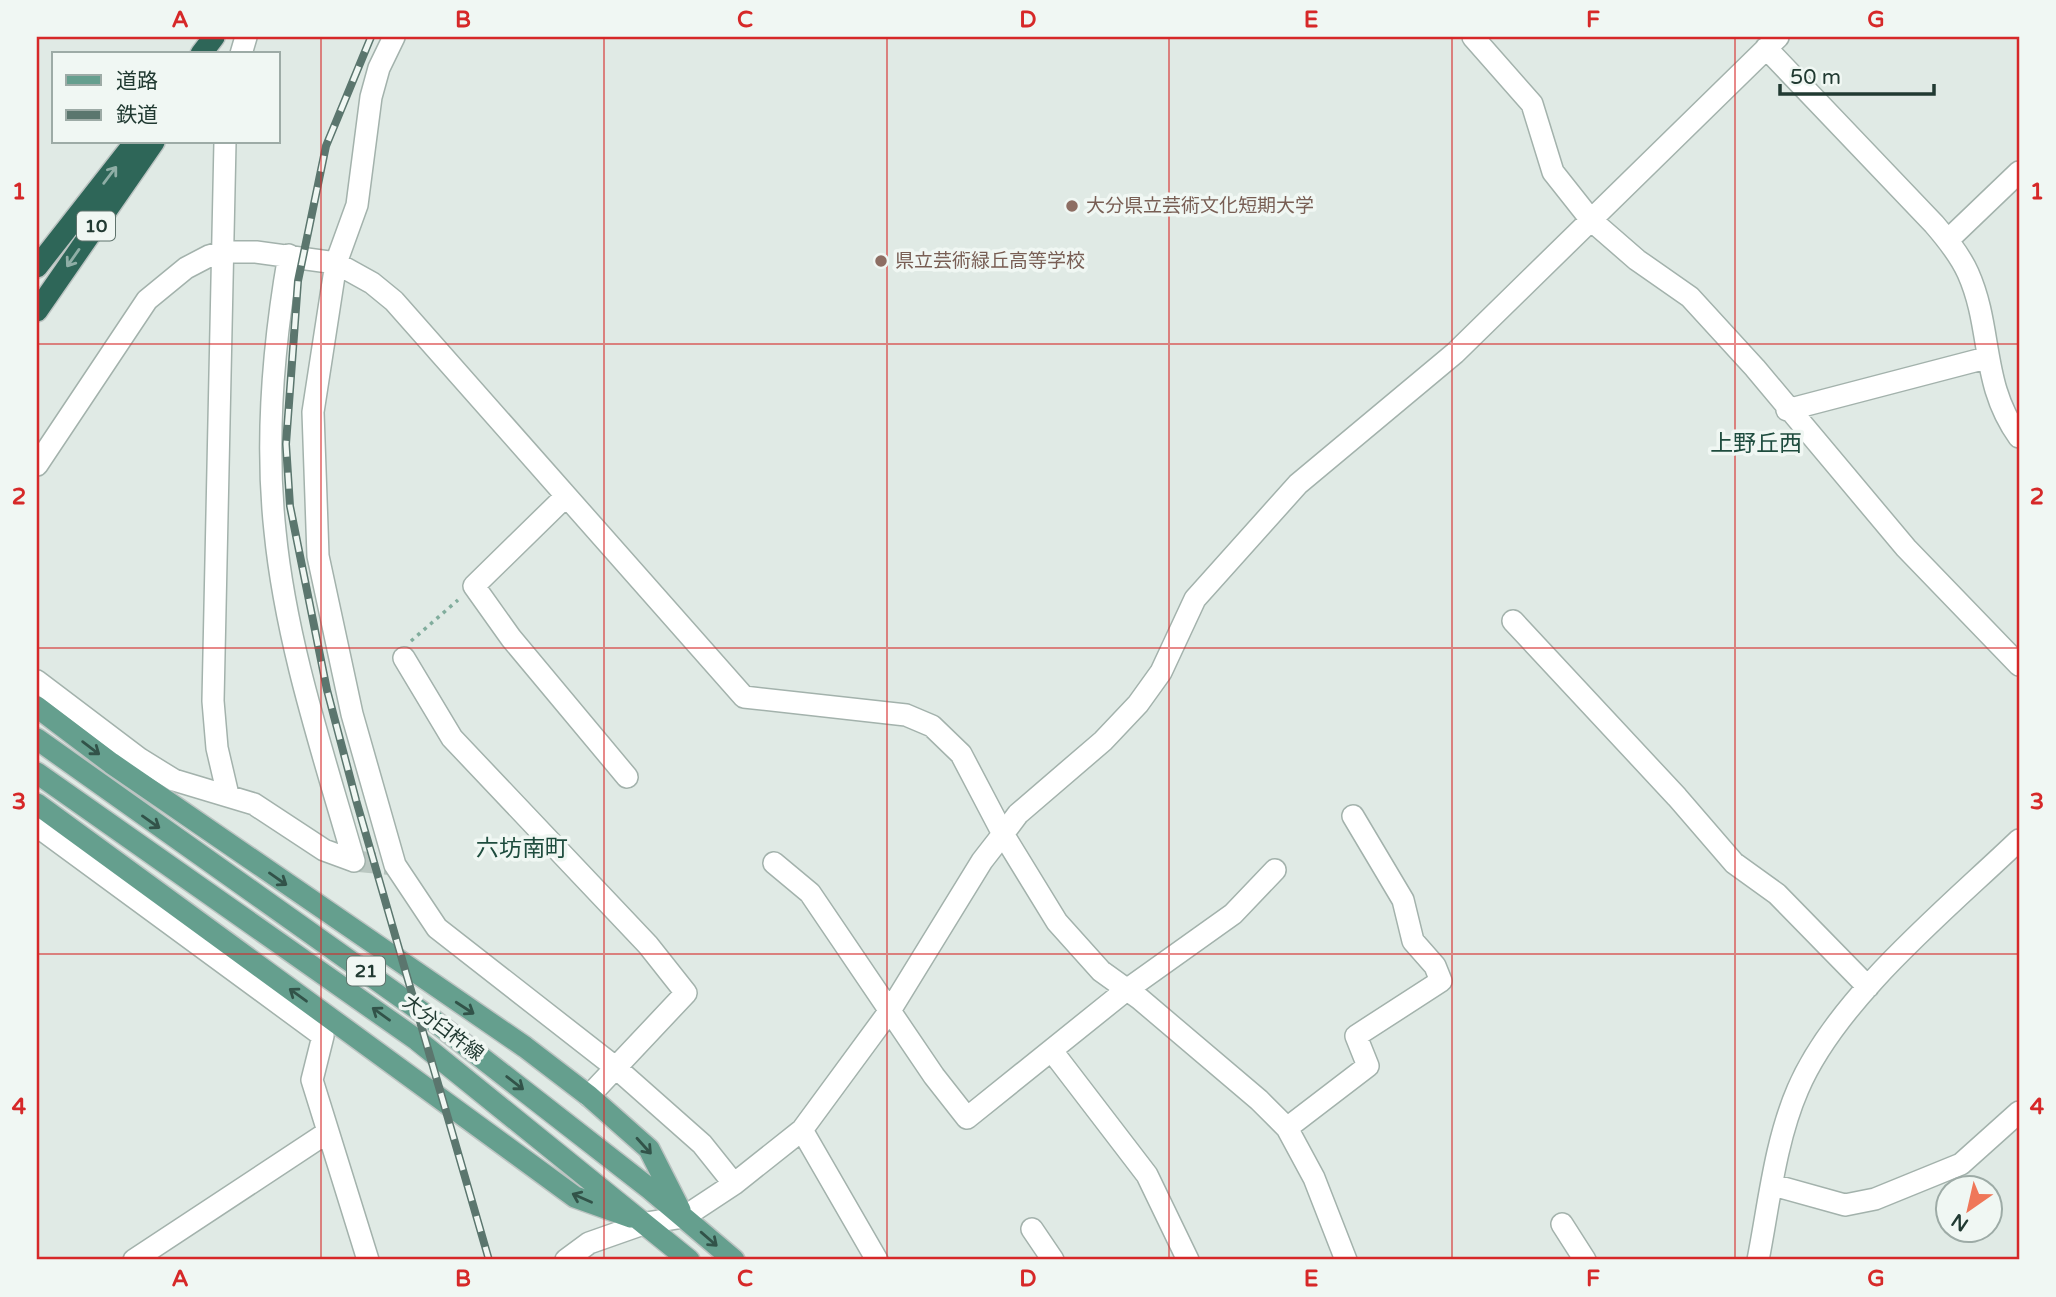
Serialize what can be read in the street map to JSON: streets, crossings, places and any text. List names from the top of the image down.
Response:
{
  "streets": {
    "highway": ["10"],
    "main road": ["21", "大分臼杵線"]
  },
  "districts": ["上野丘西", "六坊南町"],
  "places": ["大分県立芸術文化短期大学", "県立芸術緑丘高等学校"],
  "legend": ["道路", "鉄道"],
  "scale_bar": "50 m",
  "north": "bottom left",
  "grid": {
    "columns": [
      "A",
      "B",
      "C",
      "D",
      "E",
      "F",
      "G"
    ],
    "rows": [
      "1",
      "2",
      "3",
      "4"
    ]
  }
}
